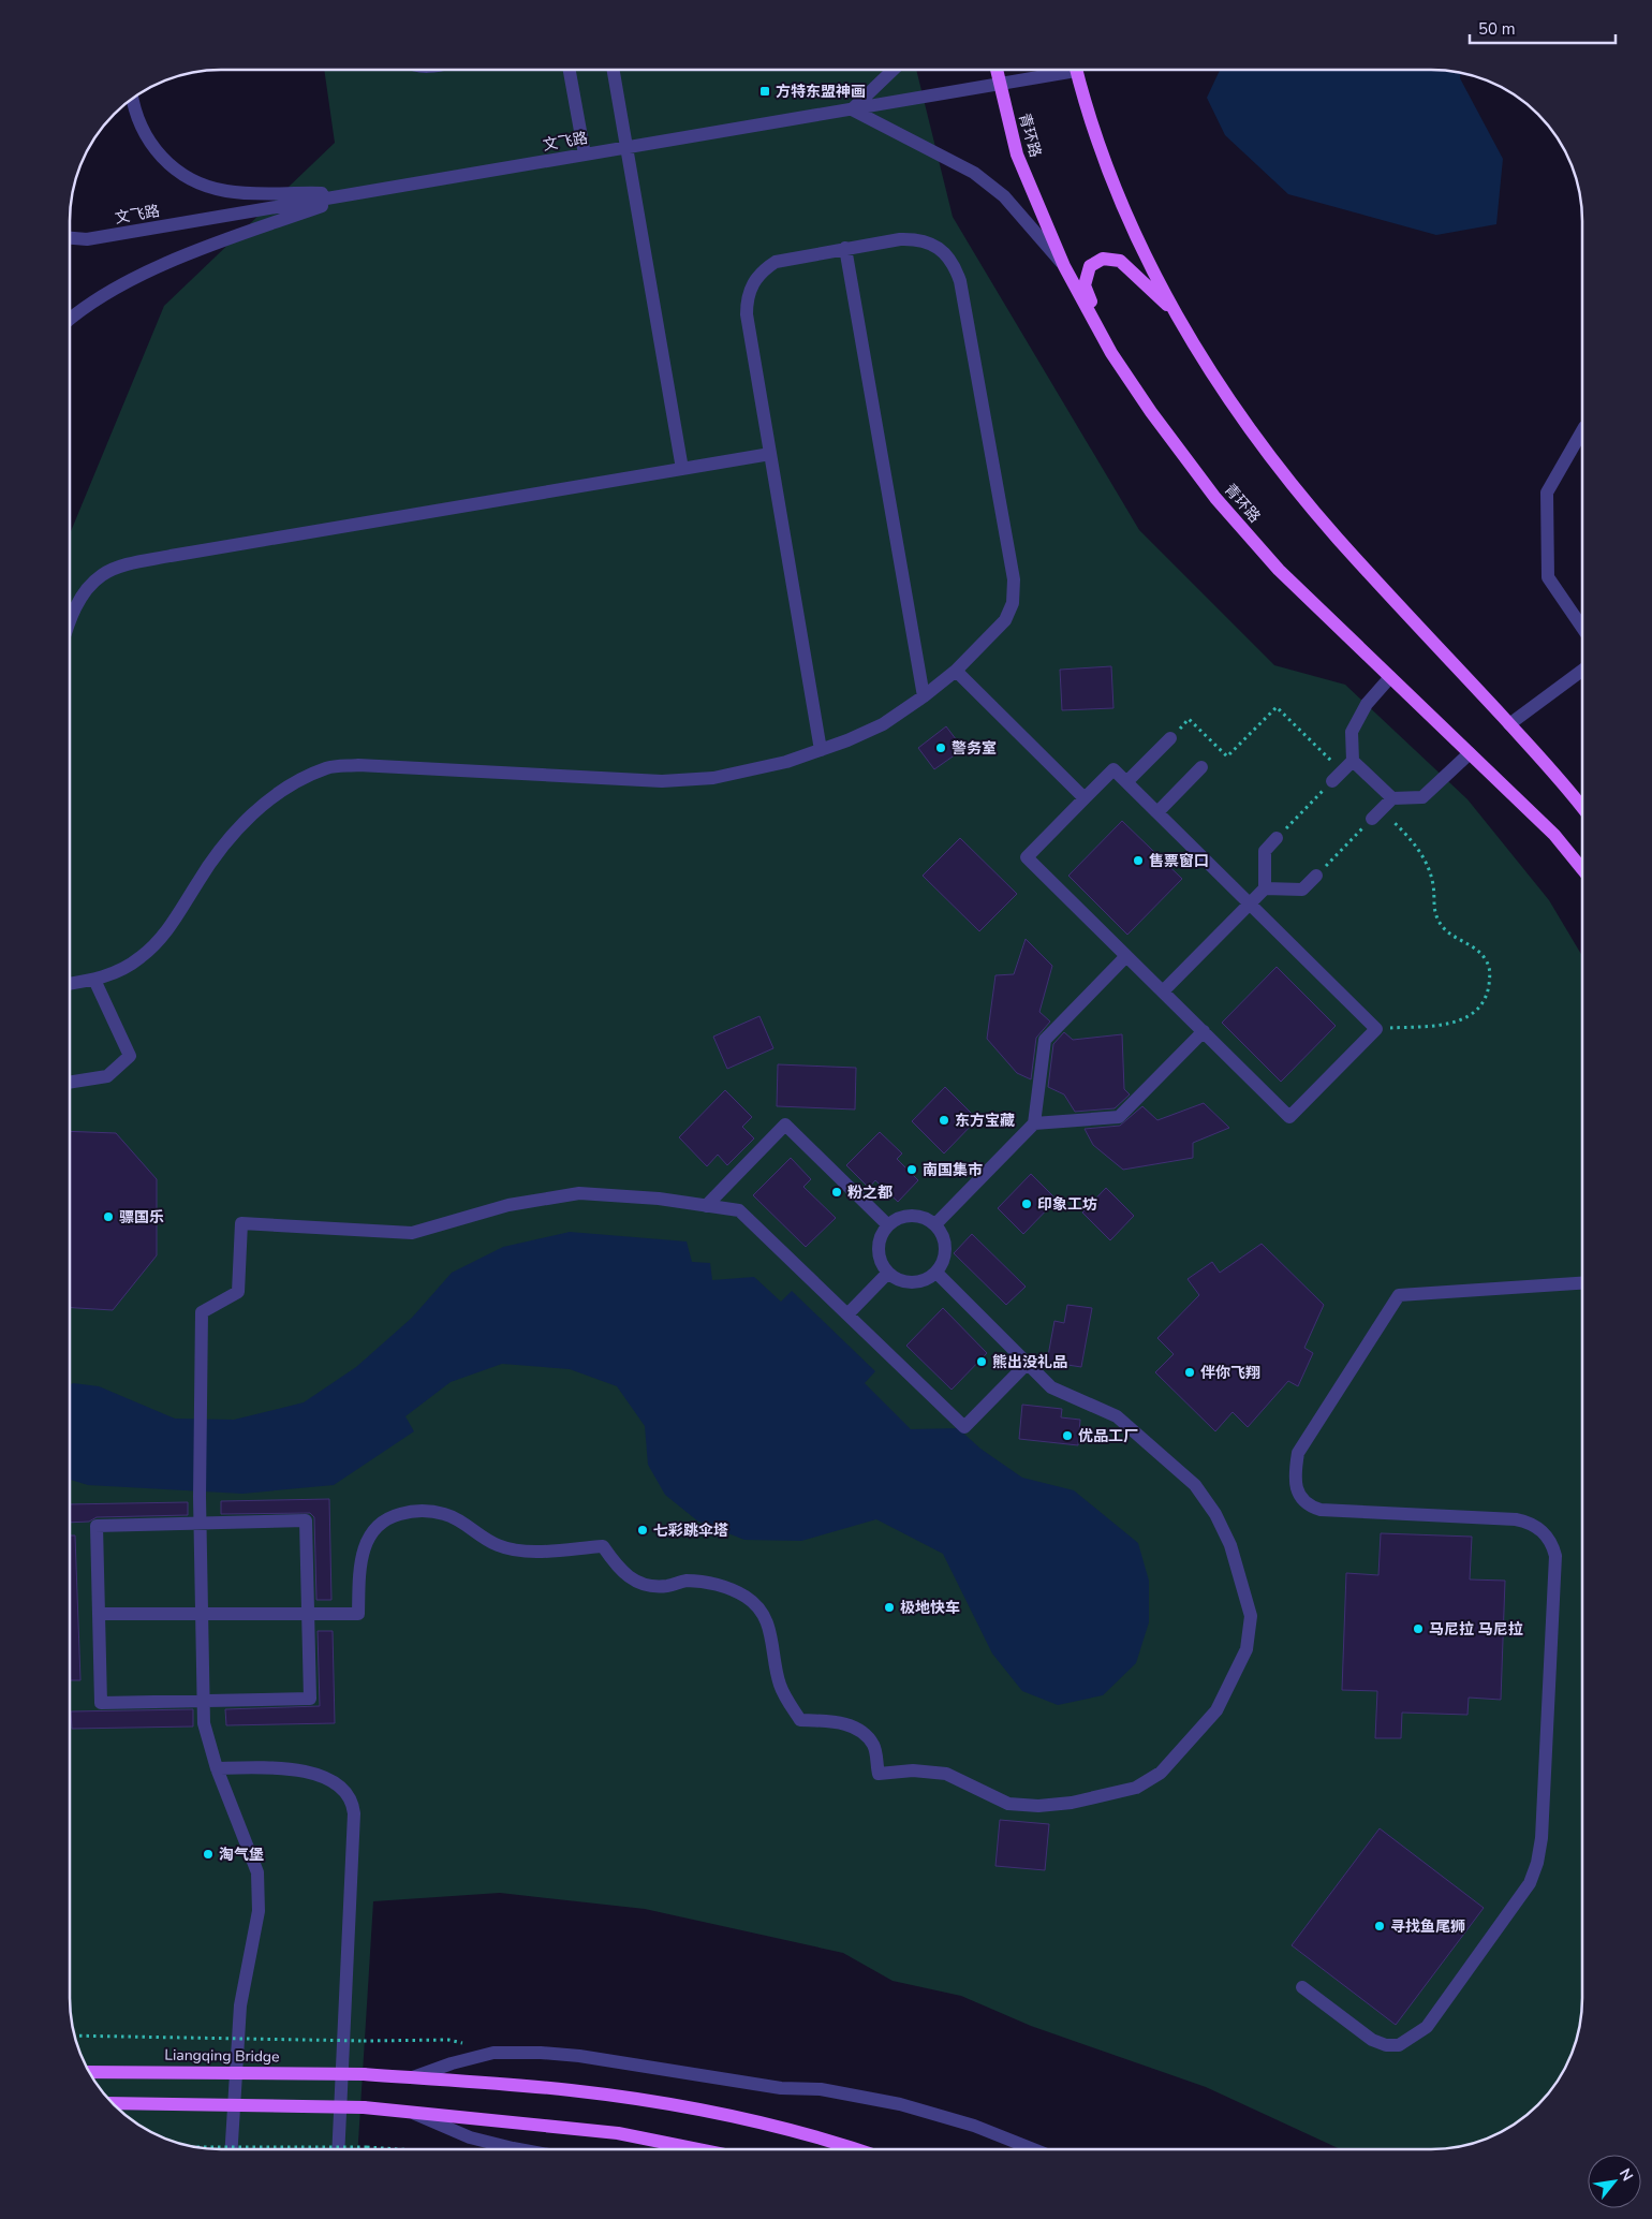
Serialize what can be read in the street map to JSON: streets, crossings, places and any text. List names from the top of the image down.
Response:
{
  "streets": {
    "main road": ["青环路", "Liangqing Bridge"],
    "street": ["文飞路"]
  },
  "crossings": [
    ["青环路", "文飞路"]
  ],
  "places": {
    "transit": ["方特东盟神画"],
    "other": [
      "警务室",
      "售票窗口",
      "东方宝藏",
      "南国集市",
      "粉之都",
      "印象工坊",
      "骠国乐",
      "熊出没礼品",
      "伴你飞翔",
      "优品工厂",
      "七彩跳伞塔",
      "极地快车",
      "马尼拉 马尼拉",
      "淘气堡",
      "寻找鱼尾狮"
    ]
  },
  "scale_bar": "50 m",
  "north": "top right"
}
